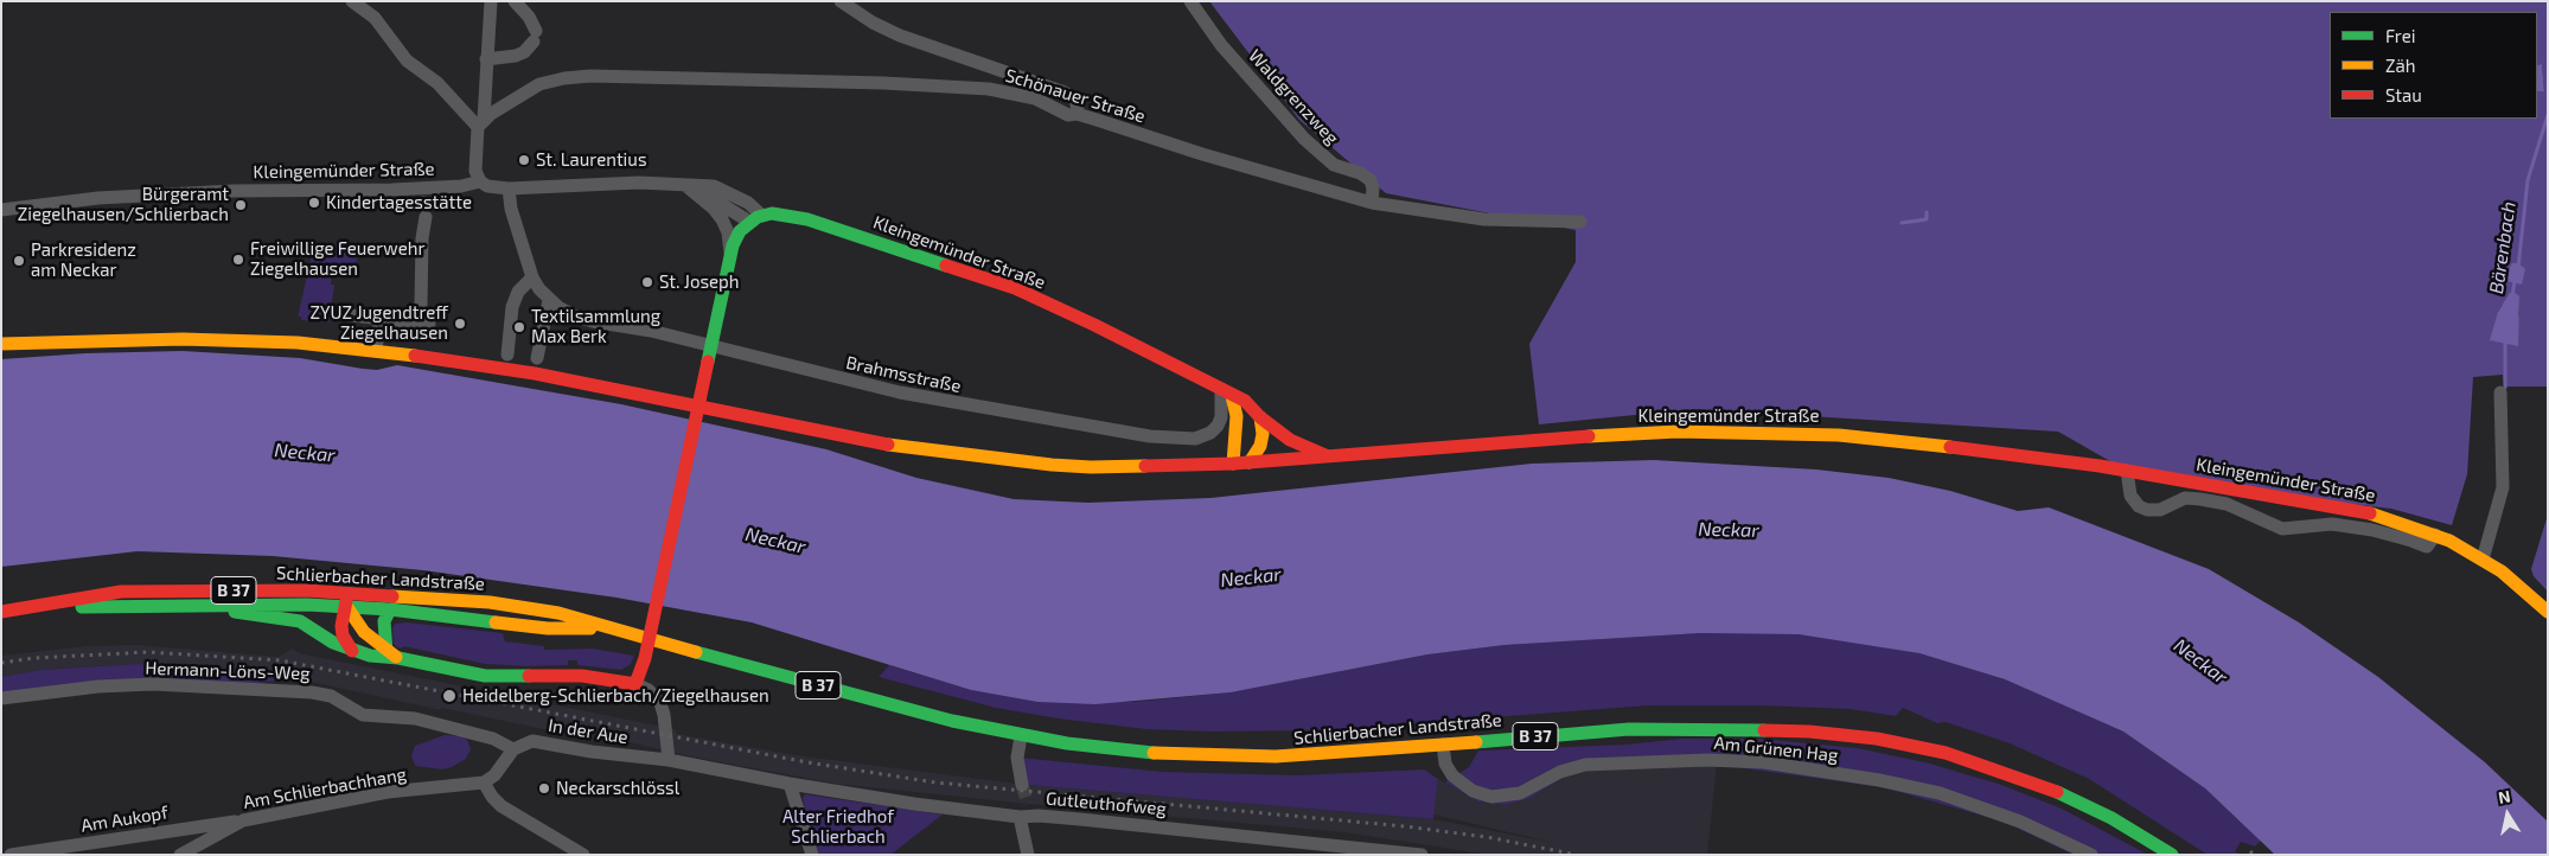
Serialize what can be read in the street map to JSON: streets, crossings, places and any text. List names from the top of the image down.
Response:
{
  "streets": {
    "main road": ["Kleingemünder Straße", "Schlierbacher Landstraße", "B 37"],
    "street": [
      "Schönauer Straße",
      "Waldgrenzweg",
      "Brahmsstraße",
      "Hermann-Löns-Weg",
      "In der Aue",
      "Am Grünen Hag",
      "Am Schlierbachhang",
      "Gutleuthofweg",
      "Am Aukopf"
    ]
  },
  "crossings": [
    ["Schönauer Straße", "Waldgrenzweg"],
    ["Kleingemünder Straße", "Brahmsstraße"],
    ["Schlierbacher Landstraße", "Am Grünen Hag"],
    ["Hermann-Löns-Weg", "In der Aue"],
    ["In der Aue", "Gutleuthofweg"],
    ["Am Schlierbachhang", "Am Aukopf"]
  ],
  "water": ["Bärenbach", "Neckar"],
  "parks": ["Alter Friedhof Schlierbach"],
  "places": [
    "St. Laurentius",
    "Kindertagesstätte",
    "Bürgeramt Ziegelhausen/Schlierbach",
    "Freiwillige Feuerwehr Ziegelhausen",
    "Parkresidenz am Neckar",
    "St. Joseph",
    "ZYUZ Jugendtreff Ziegelhausen",
    "Textilsammlung Max Berk",
    "Heidelberg-Schlierbach/Ziegelhausen",
    "Neckarschlössl"
  ],
  "legend": ["Frei", "Zäh", "Stau"],
  "north": "top"
}
